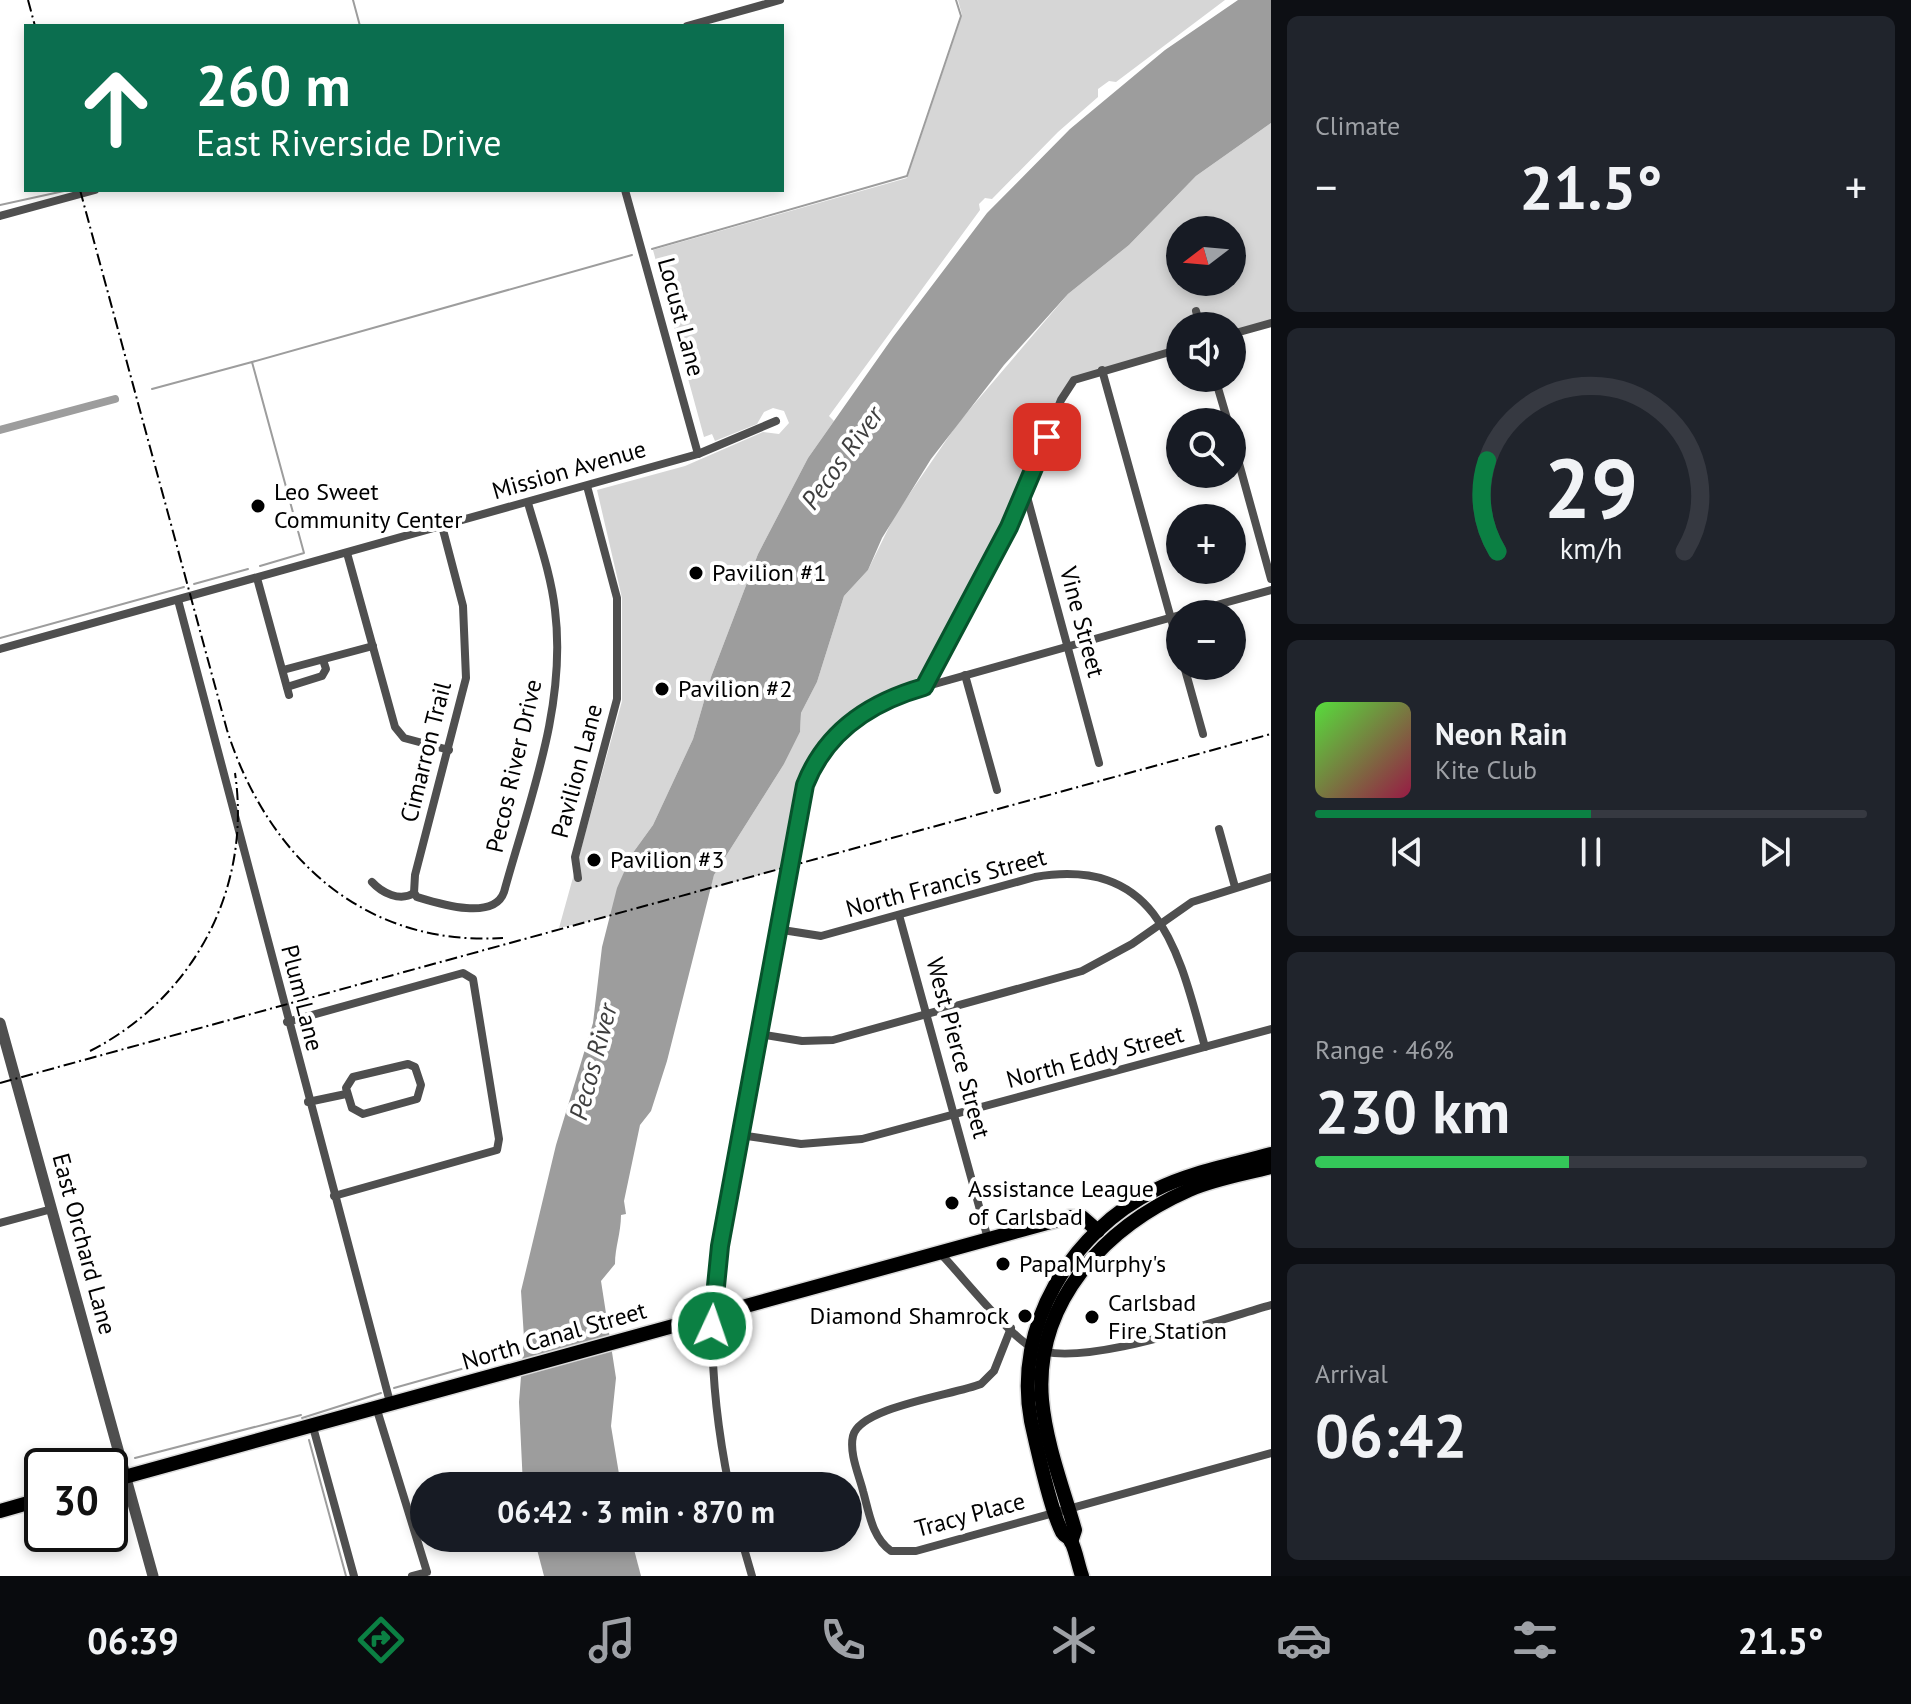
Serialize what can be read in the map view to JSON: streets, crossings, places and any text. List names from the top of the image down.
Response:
{
  "streets": {
    "main road": ["North Canal Street"],
    "street": [
      "Locust Lane",
      "Mission Avenue",
      "Vine Street",
      "Cimarron Trail",
      "Pecos River Drive",
      "Pavilion Lane",
      "North Francis Street",
      "Plum Lane",
      "West Pierce Street",
      "North Eddy Street",
      "East Orchard Lane",
      "Tracy Place"
    ]
  },
  "crossings": [
    ["Locust Lane", "Mission Avenue"],
    ["Mission Avenue", "Cimarron Trail"],
    ["Mission Avenue", "Pecos River Drive"],
    ["Mission Avenue", "Pavilion Lane"],
    ["Mission Avenue", "Plum Lane"],
    ["Cimarron Trail", "Pecos River Drive"],
    ["North Francis Street", "West Pierce Street"],
    ["Plum Lane", "North Canal Street"],
    ["West Pierce Street", "North Eddy Street"],
    ["West Pierce Street", "North Canal Street"]
  ],
  "water": ["Pecos River"],
  "places": [
    "Leo Sweet Community Center",
    "Pavilion #1",
    "Pavilion #2",
    "Pavilion #3",
    "Assistance League of Carlsbad",
    "Papa Murphy's",
    "Diamond Shamrock",
    "Carlsbad Fire Station"
  ],
  "north": "left",
  "page": {
    "tile": [
      "Climate",
      ["Range · 46%", "230 km"],
      ["Arrival", "06:42"]
    ],
    "turn": ["260 m", "East Riverside Drive"],
    "heat": ["−", "21.5°", "+"],
    "map_buttons": ["+", "−"],
    "song": ["Neon Rain", "Kite Club"],
    "limit": "30",
    "trip": "06:42 · 3 min · 870 m",
    "tabs": ["06:39", "21.5°"],
    "gauge": ["29", "km/h"]
  }
}
